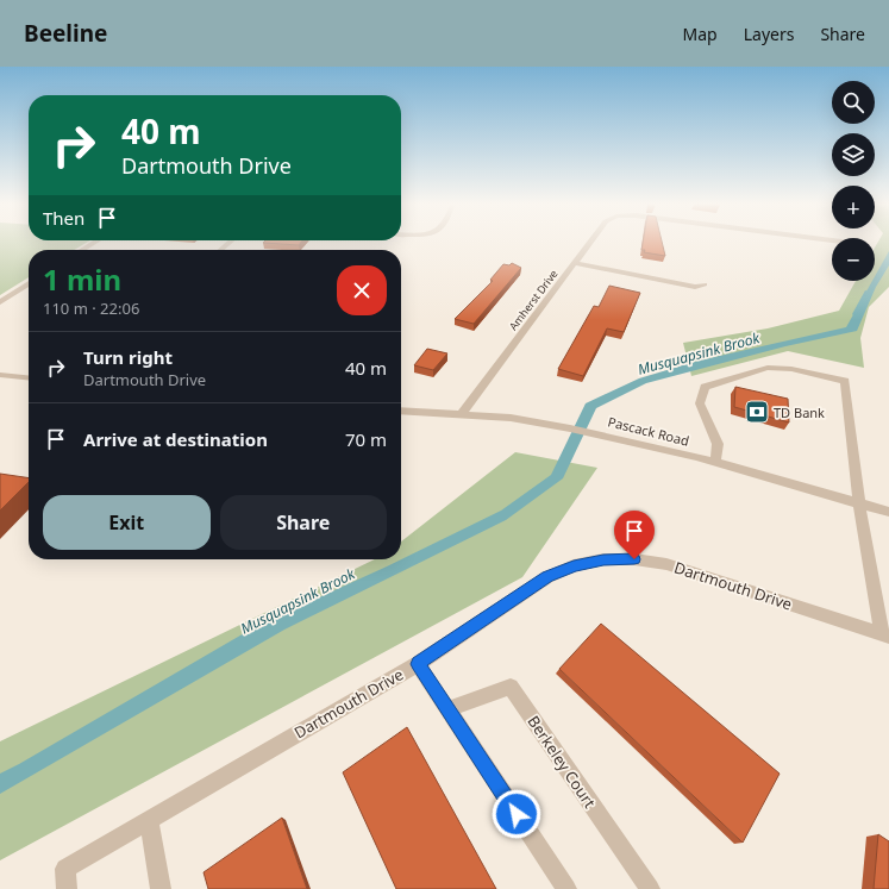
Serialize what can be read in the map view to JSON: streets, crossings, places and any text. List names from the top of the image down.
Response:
{
  "streets": {
    "street": [
      "Amherst Drive",
      "Pascack Road",
      "Dartmouth Drive",
      "Berkeley Court"
    ]
  },
  "crossings": [
    ["Amherst Drive", "Pascack Road"]
  ],
  "water": ["Musquapsink Brook"],
  "places": {
    "bank": ["TD Bank"]
  },
  "page": {
    "header": "Beeline",
    "nav": ["Map", "Layers", "Share"],
    "map_buttons": ["+", "−"],
    "turn": ["40 m", "Dartmouth Drive"],
    "then": "Then",
    "heading": ["1 min", "110 m · 22:06"],
    "list": [
      {
        "name": "Turn right",
        "note": "Dartmouth Drive",
        "value": "40 m"
      },
      {
        "name": "Arrive at destination",
        "value": "70 m"
      }
    ],
    "buttons": ["Exit", "Share"]
  }
}
